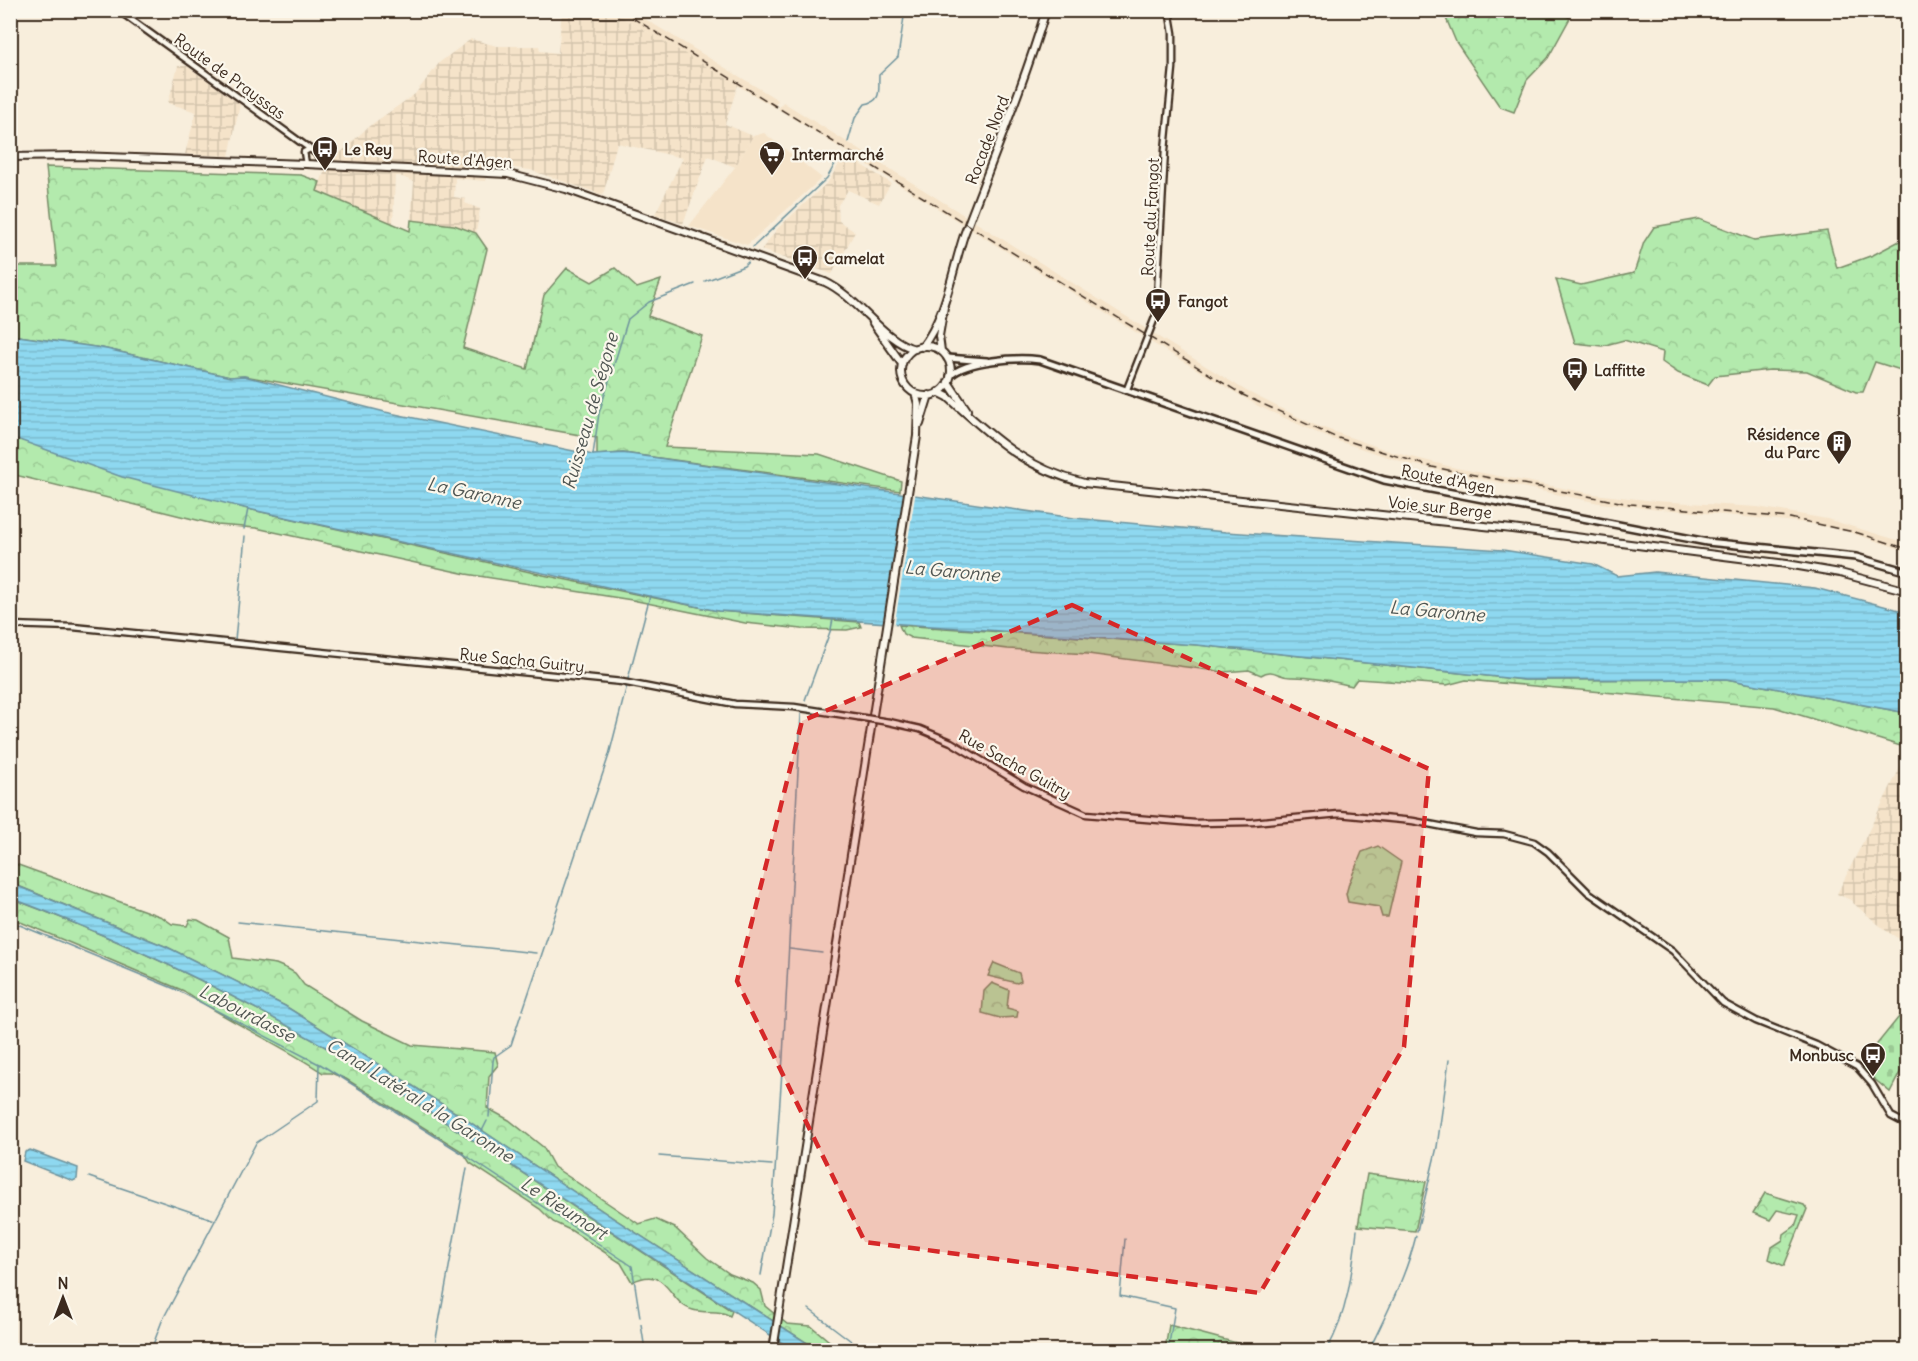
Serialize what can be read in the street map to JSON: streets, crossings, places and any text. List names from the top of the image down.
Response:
{
  "streets": {
    "main road": ["Rocade Nord", "Route d'Agen", "Voie sur Berge"],
    "street": ["Route de Prayssas", "Route du Fangot", "Rue Sacha Guitry"]
  },
  "crossings": [
    ["Route de Prayssas", "Route d'Agen"],
    ["Route d'Agen", "Route du Fangot"]
  ],
  "water": [
    "Ruisseau de Ségone",
    "La Garonne",
    "Labourdasse",
    "Canal Latéral à la Garonne",
    "Le Rieumort"
  ],
  "places": {
    "bus stop": [
      "Le Rey",
      "Camelat",
      "Fangot",
      "Laffitte",
      "Monbusc"
    ],
    "supermarket": ["Intermarché"],
    "building": ["Résidence du Parc"]
  },
  "north": "top"
}
